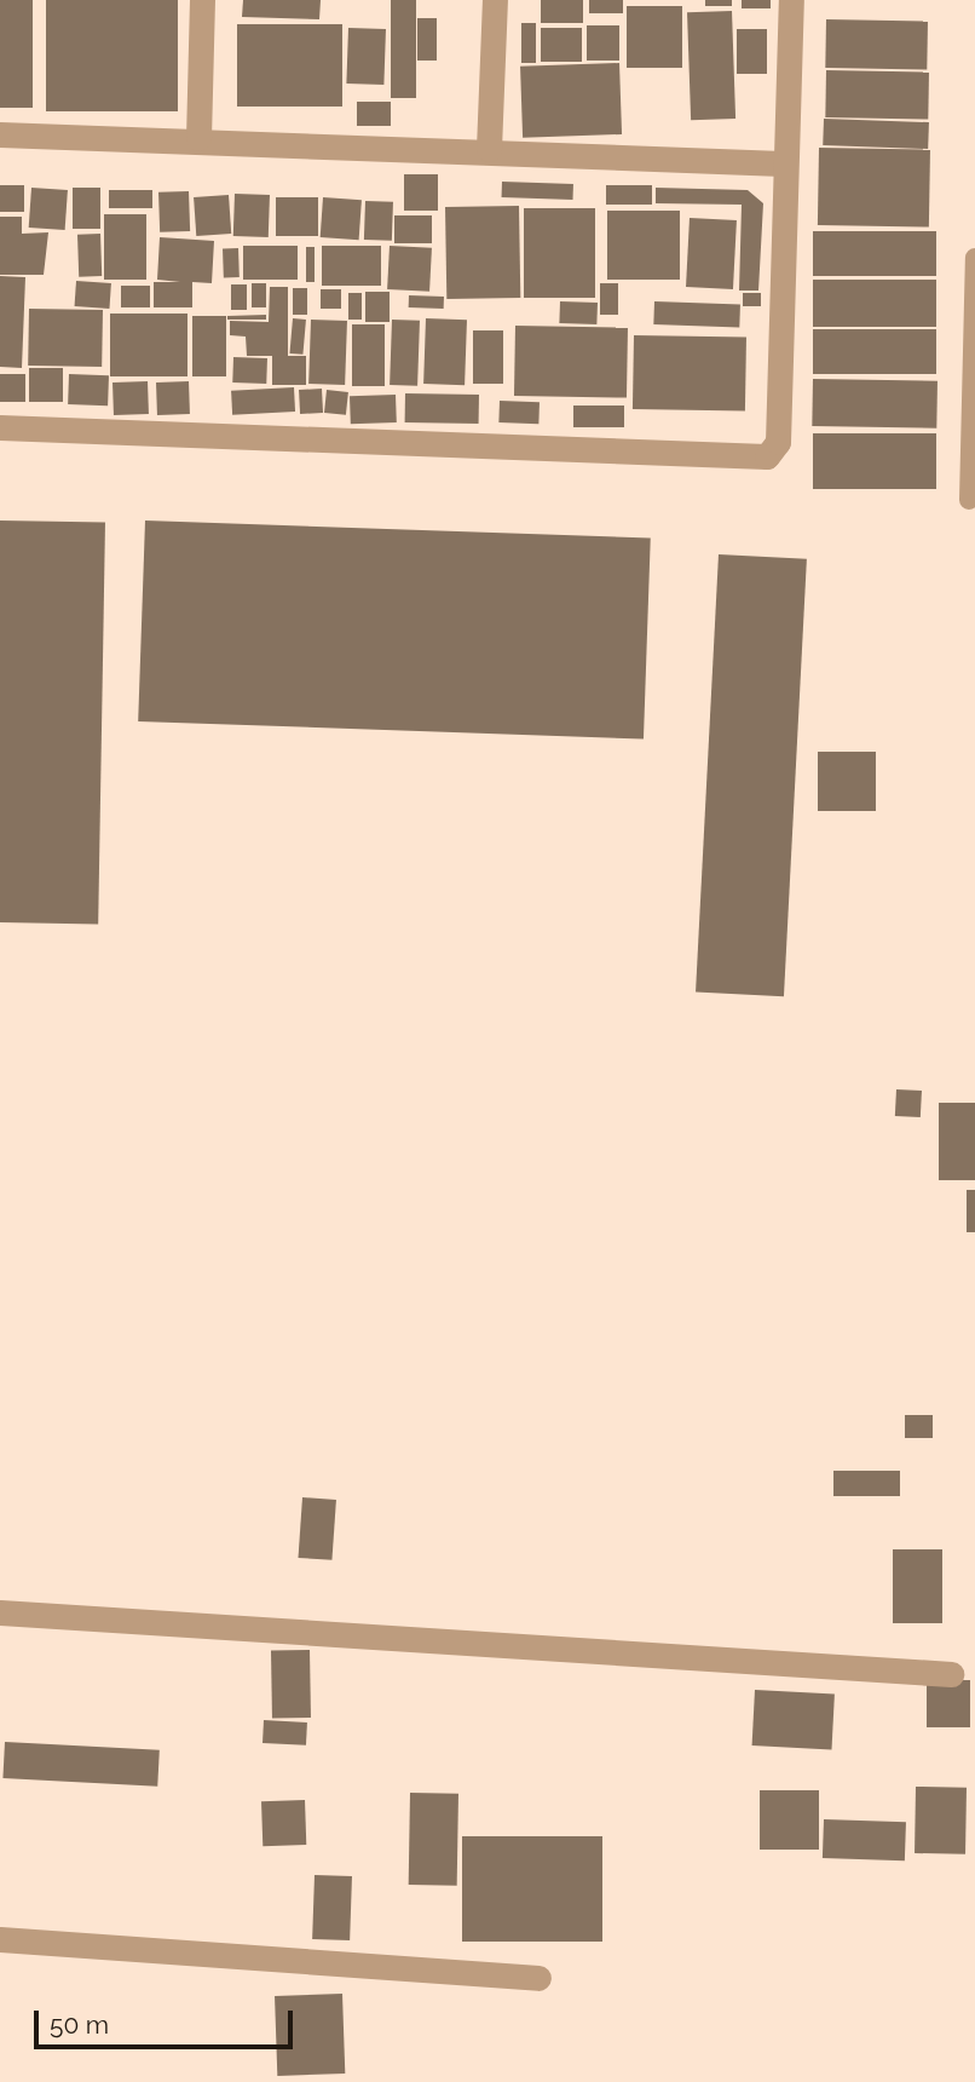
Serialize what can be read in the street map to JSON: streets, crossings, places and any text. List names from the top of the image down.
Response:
{
  "scale_bar": "50 m"
}
